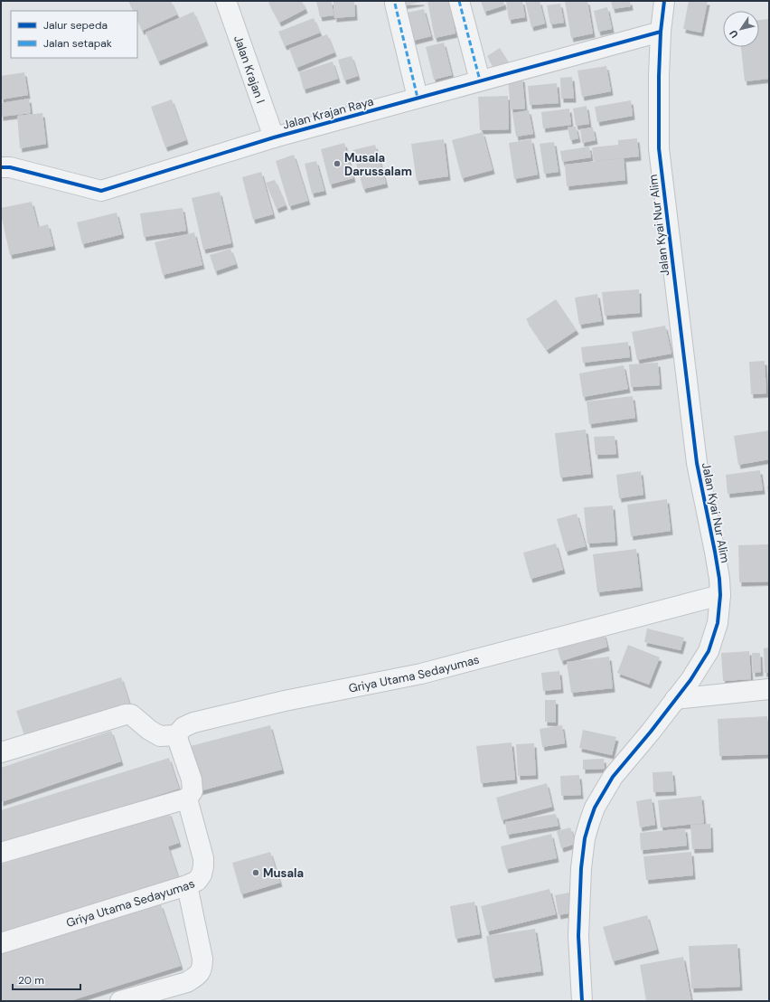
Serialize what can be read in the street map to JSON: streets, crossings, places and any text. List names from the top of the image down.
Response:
{
  "streets": {
    "street": [
      "Jalan Krajan I",
      "Jalan Krajan Raya",
      "Jalan Kyai Nur Alim",
      "Griya Utama Sedayumas"
    ]
  },
  "crossings": [
    ["Jalan Krajan I", "Jalan Krajan Raya"],
    ["Jalan Krajan Raya", "Jalan Kyai Nur Alim"],
    ["Jalan Kyai Nur Alim", "Griya Utama Sedayumas"]
  ],
  "places": ["Musala Darussalam", "Musala"],
  "legend": ["Jalur sepeda", "Jalan setapak"],
  "scale_bar": "20 m",
  "north": "bottom left"
}
